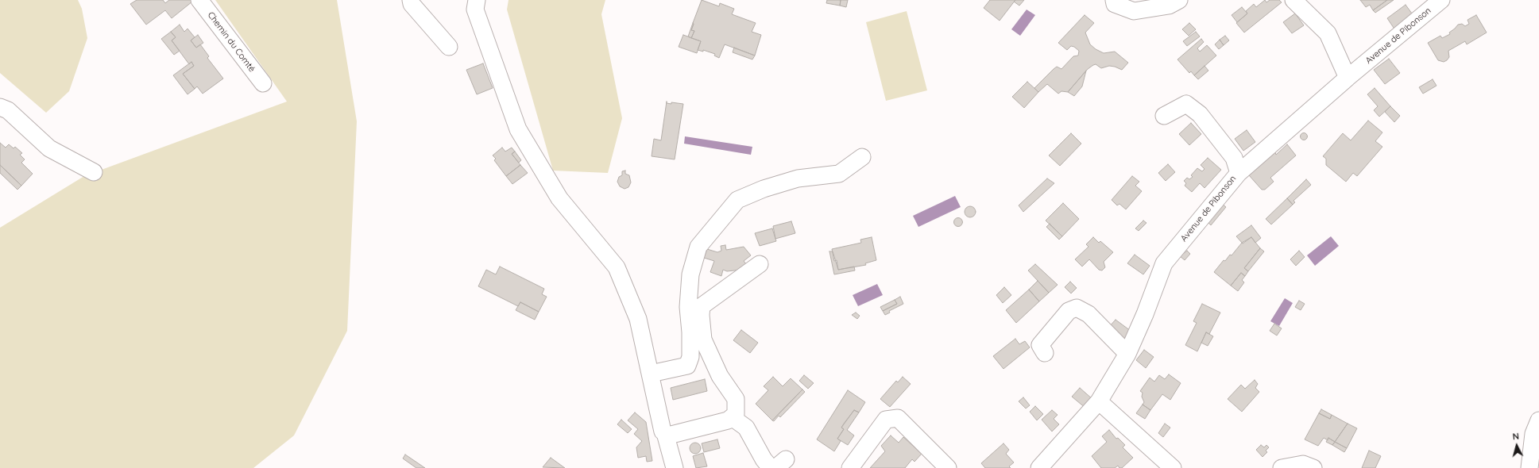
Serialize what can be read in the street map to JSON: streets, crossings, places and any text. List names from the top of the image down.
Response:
{
  "streets": {
    "street": ["Avenue de Pibonson", "Chemin du Comté"]
  },
  "north": "top"
}
